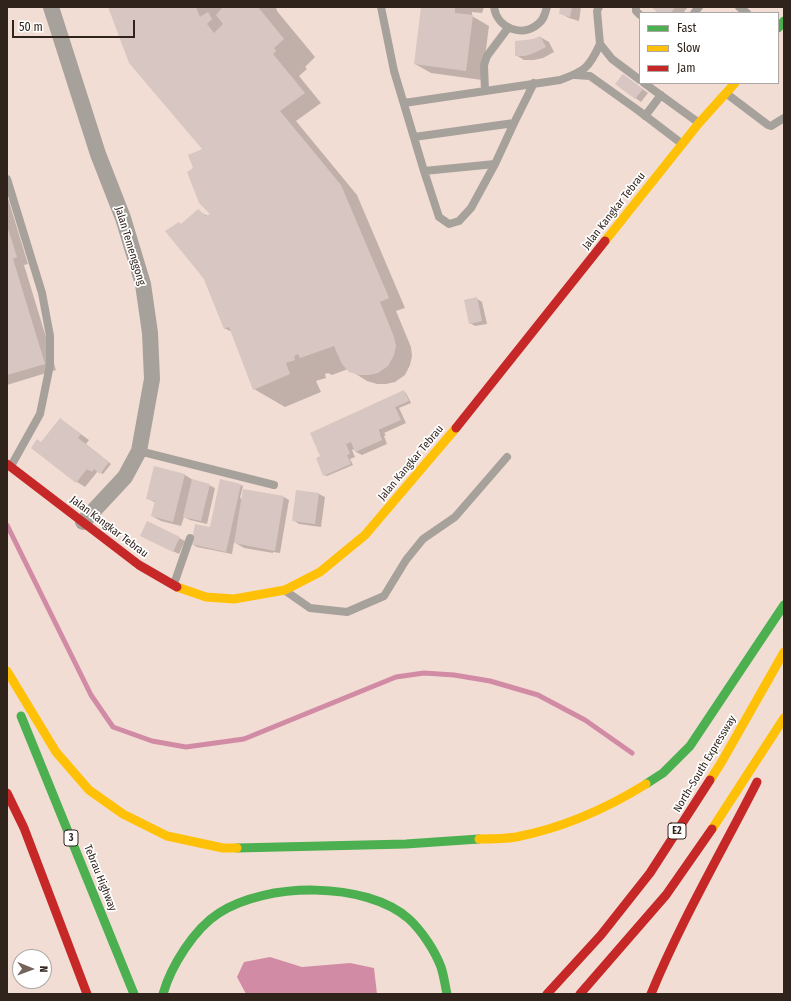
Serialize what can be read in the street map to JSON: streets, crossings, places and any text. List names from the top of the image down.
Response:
{
  "streets": {
    "main road": [
      "Jalan Kangkar Tebrau",
      "North–South Expressway",
      "E2",
      "3",
      "Tebrau Highway"
    ],
    "street": ["Jalan Temenggong"]
  },
  "crossings": [
    ["Jalan Kangkar Tebrau", "Jalan Temenggong"]
  ],
  "legend": ["Fast", "Slow", "Jam"],
  "scale_bar": "50 m",
  "north": "right"
}
